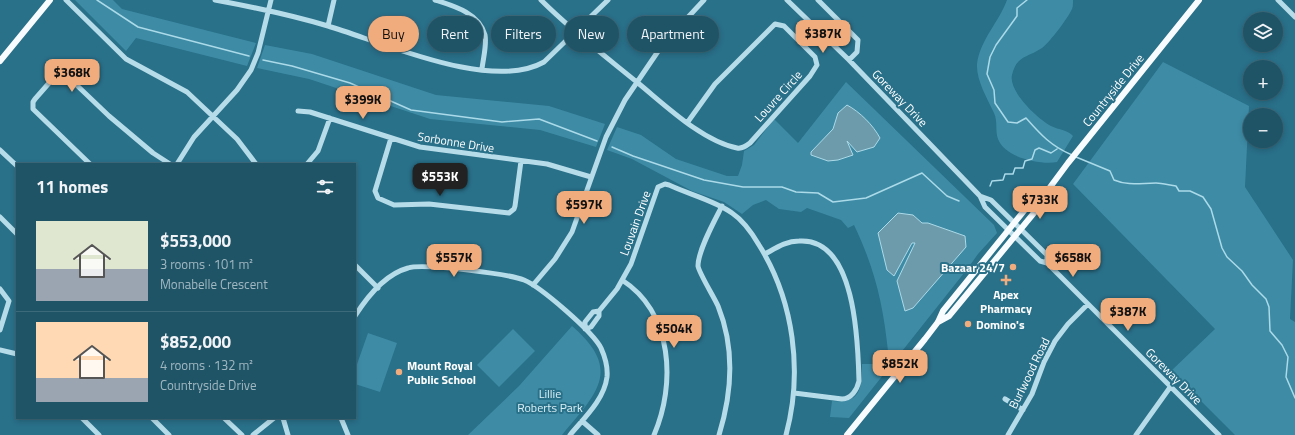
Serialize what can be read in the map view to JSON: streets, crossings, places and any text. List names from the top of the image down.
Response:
{
  "streets": {
    "main road": ["Countryside Drive"],
    "street": [
      "Louvre Circle",
      "Goreway Drive",
      "Sorbonne Drive",
      "Louvain Drive",
      "Burlwood Road"
    ]
  },
  "crossings": [
    ["Countryside Drive", "Goreway Drive"],
    ["Goreway Drive", "Burlwood Road"]
  ],
  "parks": ["Lillie Roberts Park"],
  "places": {
    "other": ["Bazaar 24/7", "Domino's", "Mount Royal Public School"],
    "health": ["Apex Pharmacy"]
  },
  "page": {
    "map_buttons": ["+", "−"],
    "chip": [
      "Buy",
      "Rent",
      "Filters",
      "New",
      "Apartment"
    ],
    "price": [
      "$387K",
      "$368K",
      "$399K",
      "$553K",
      "$733K",
      "$597K",
      "$557K",
      "$658K",
      "$387K",
      "$504K",
      "$852K"
    ],
    "heading": "11 homes",
    "list": [
      {
        "name": "$553,000",
        "note": "3 rooms · 101 m² · Monabelle Crescent"
      },
      {
        "name": "$852,000",
        "note": "4 rooms · 132 m² · Countryside Drive"
      }
    ]
  }
}
